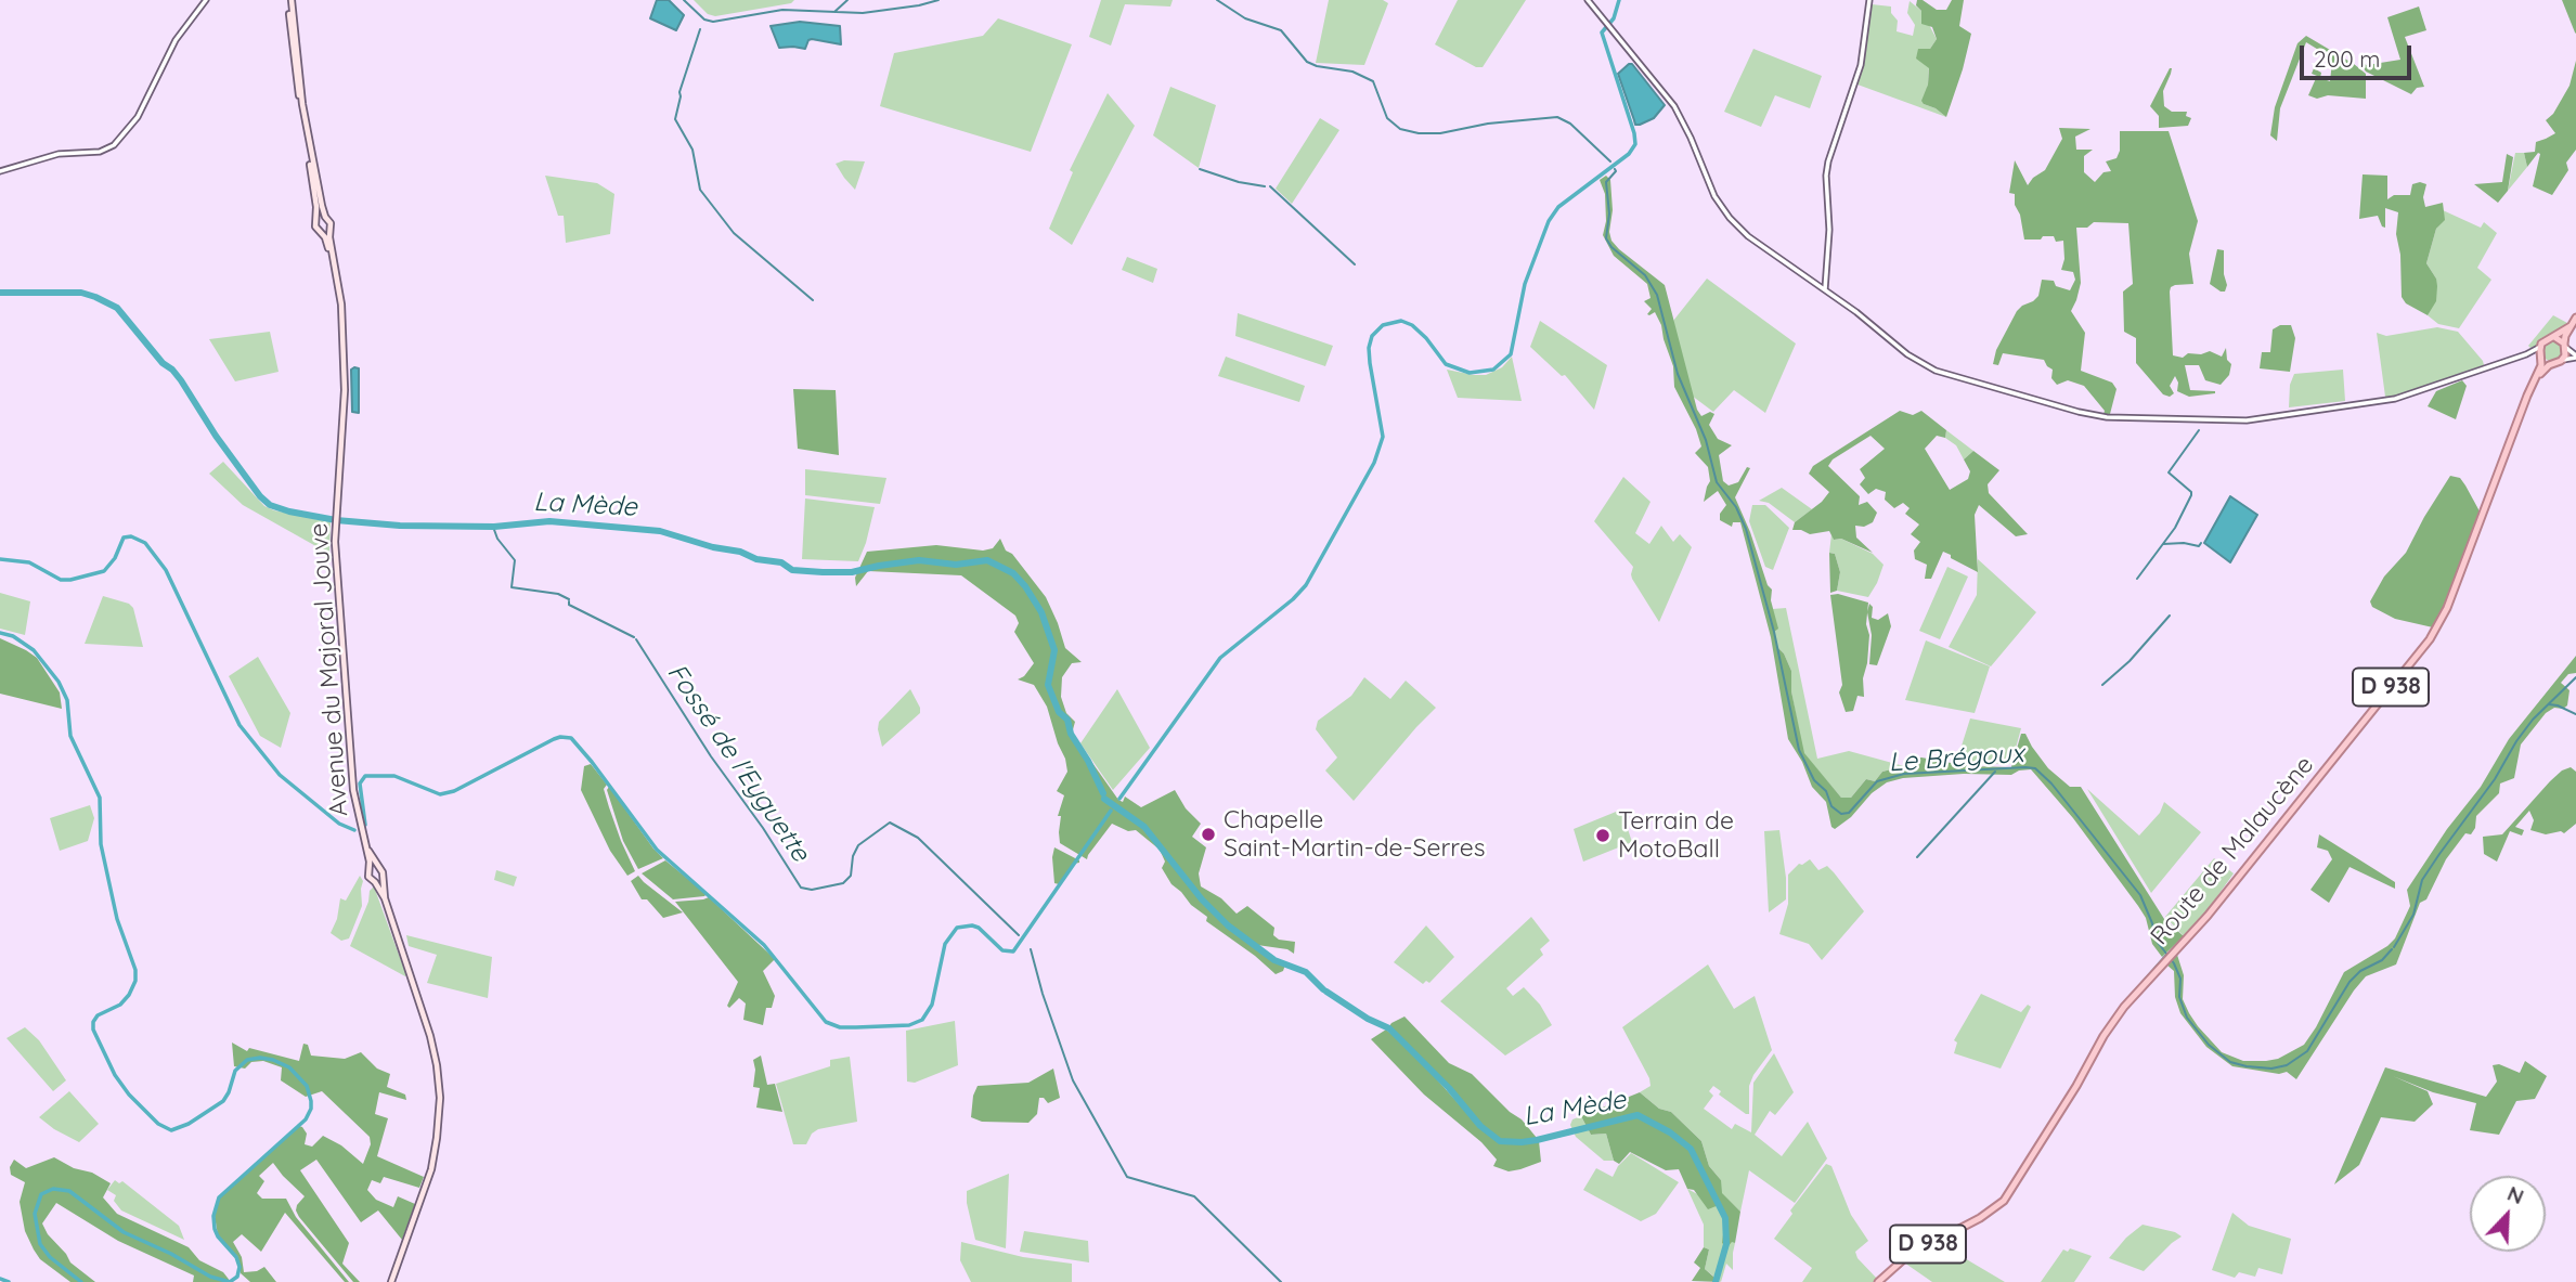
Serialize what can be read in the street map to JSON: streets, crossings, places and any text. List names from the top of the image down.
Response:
{
  "streets": {
    "main road": ["Avenue du Majoral Jouve", "D 938", "Route de Malaucène"]
  },
  "crossings": [
    ["D 938", "Route de Malaucène"]
  ],
  "water": ["La Mède", "Le Brégoux", "Fossé de l'Eyguette"],
  "places": ["Chapelle Saint-Martin-de-Serres", "Terrain de MotoBall"],
  "scale_bar": "200 m",
  "north": "top right"
}
